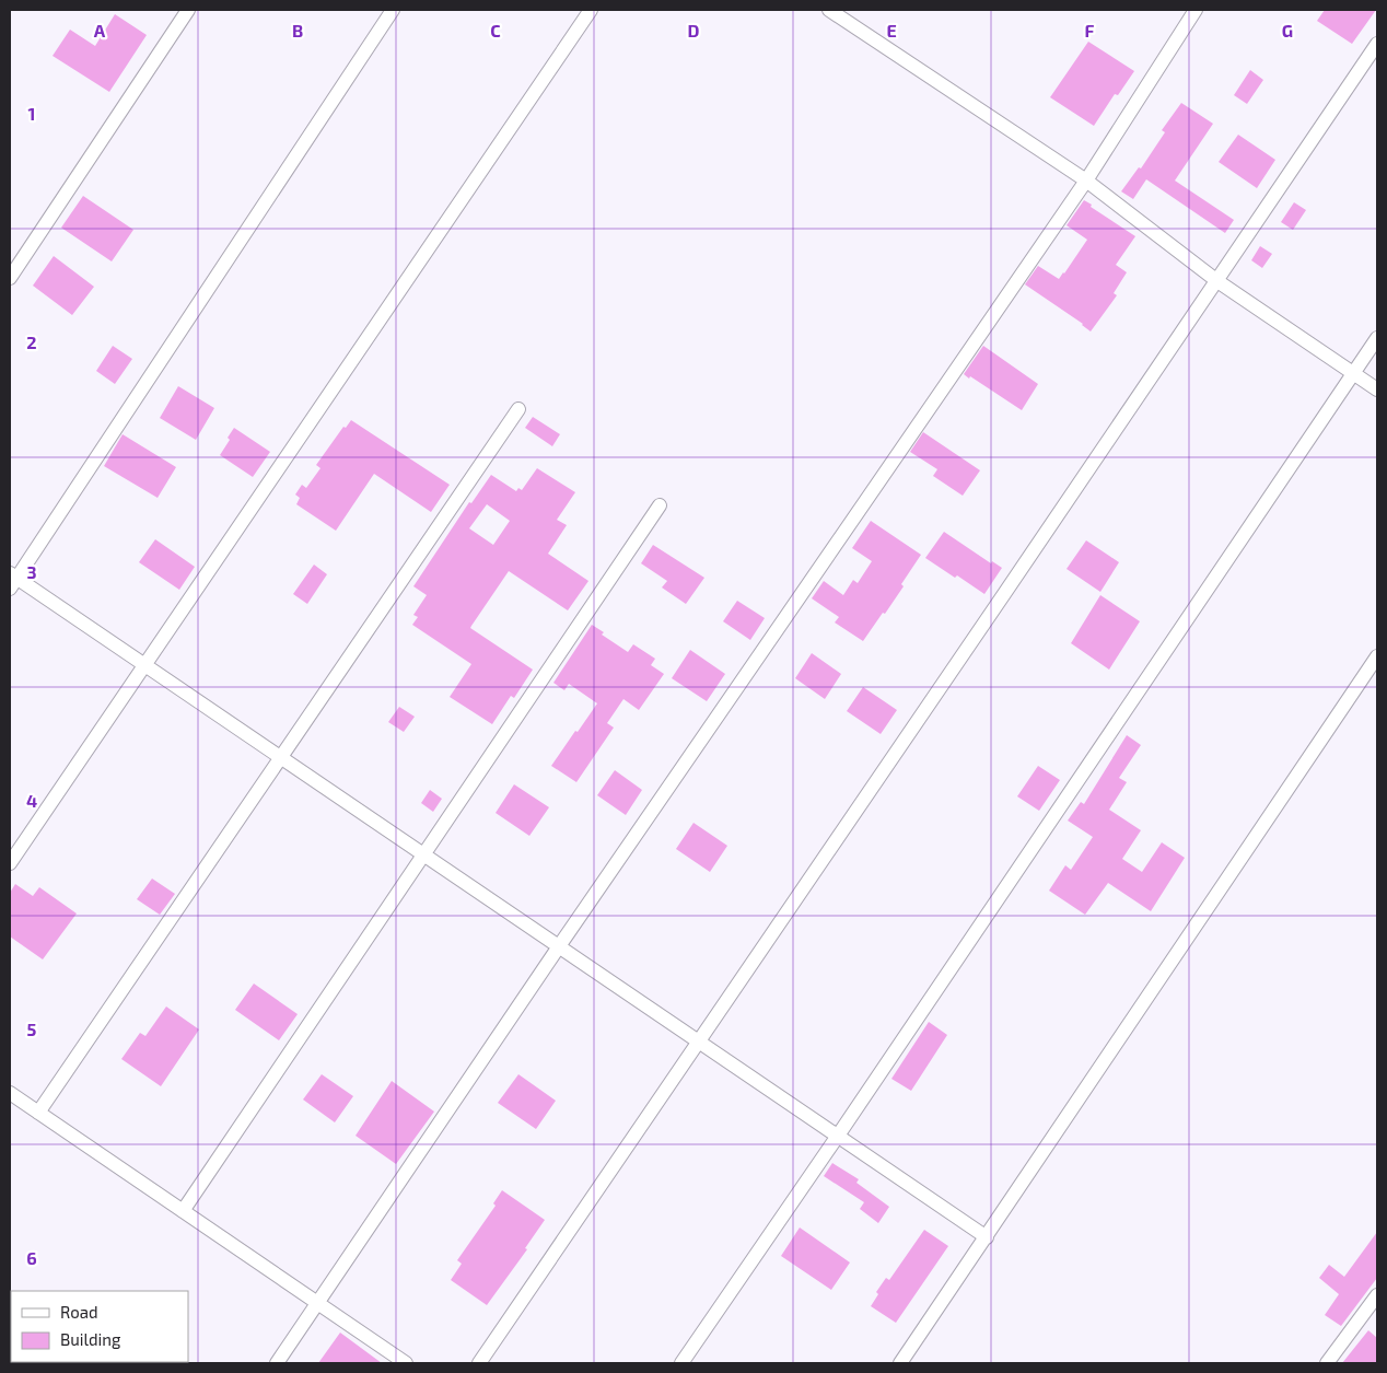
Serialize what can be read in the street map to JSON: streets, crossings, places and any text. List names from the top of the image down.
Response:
{
  "legend": ["Road", "Building"],
  "grid": {
    "columns": [
      "A",
      "B",
      "C",
      "D",
      "E",
      "F",
      "G"
    ],
    "rows": [
      "1",
      "2",
      "3",
      "4",
      "5",
      "6"
    ]
  }
}
